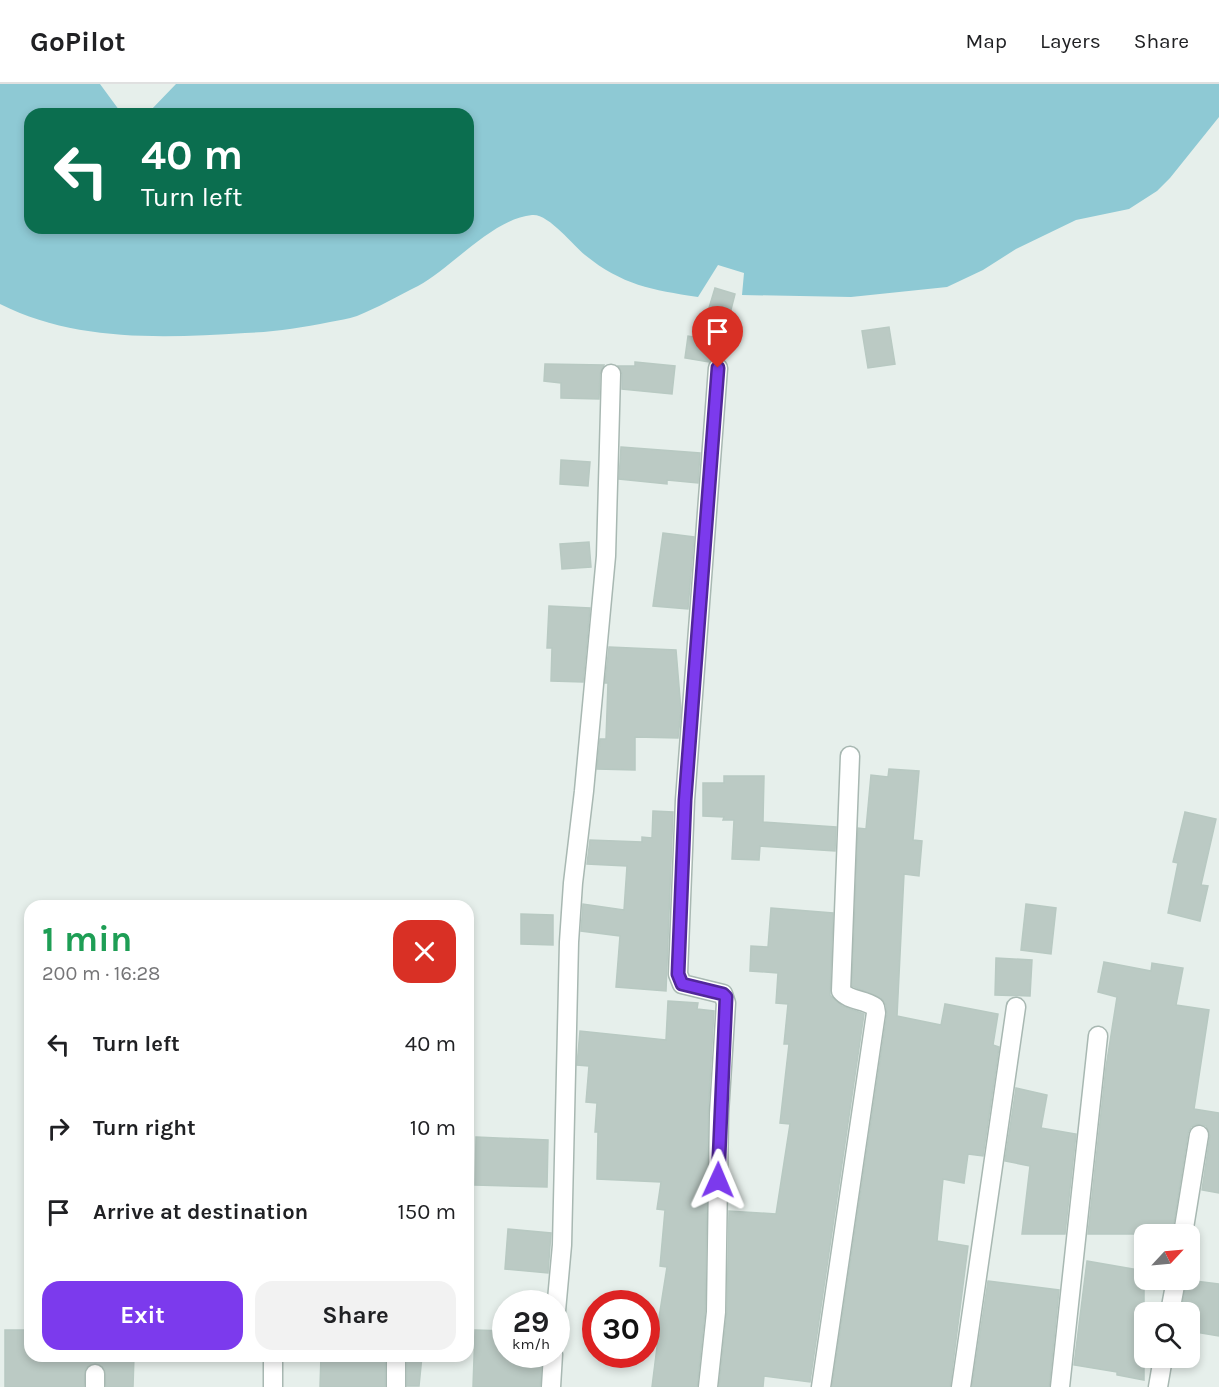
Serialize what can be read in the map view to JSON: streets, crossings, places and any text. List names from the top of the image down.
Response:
{
  "north": "top right",
  "page": {
    "header": "GoPilot",
    "nav": ["Map", "Layers", "Share"],
    "turn": ["40 m", "Turn left"],
    "heading": ["1 min", "200 m · 16:28"],
    "list": [
      {
        "name": "Turn left",
        "value": "40 m"
      },
      {
        "name": "Turn right",
        "value": "10 m"
      },
      {
        "name": "Arrive at destination",
        "value": "150 m"
      }
    ],
    "buttons": ["Exit", "Share"],
    "speed": "29 km/h",
    "limit": "30"
  }
}
